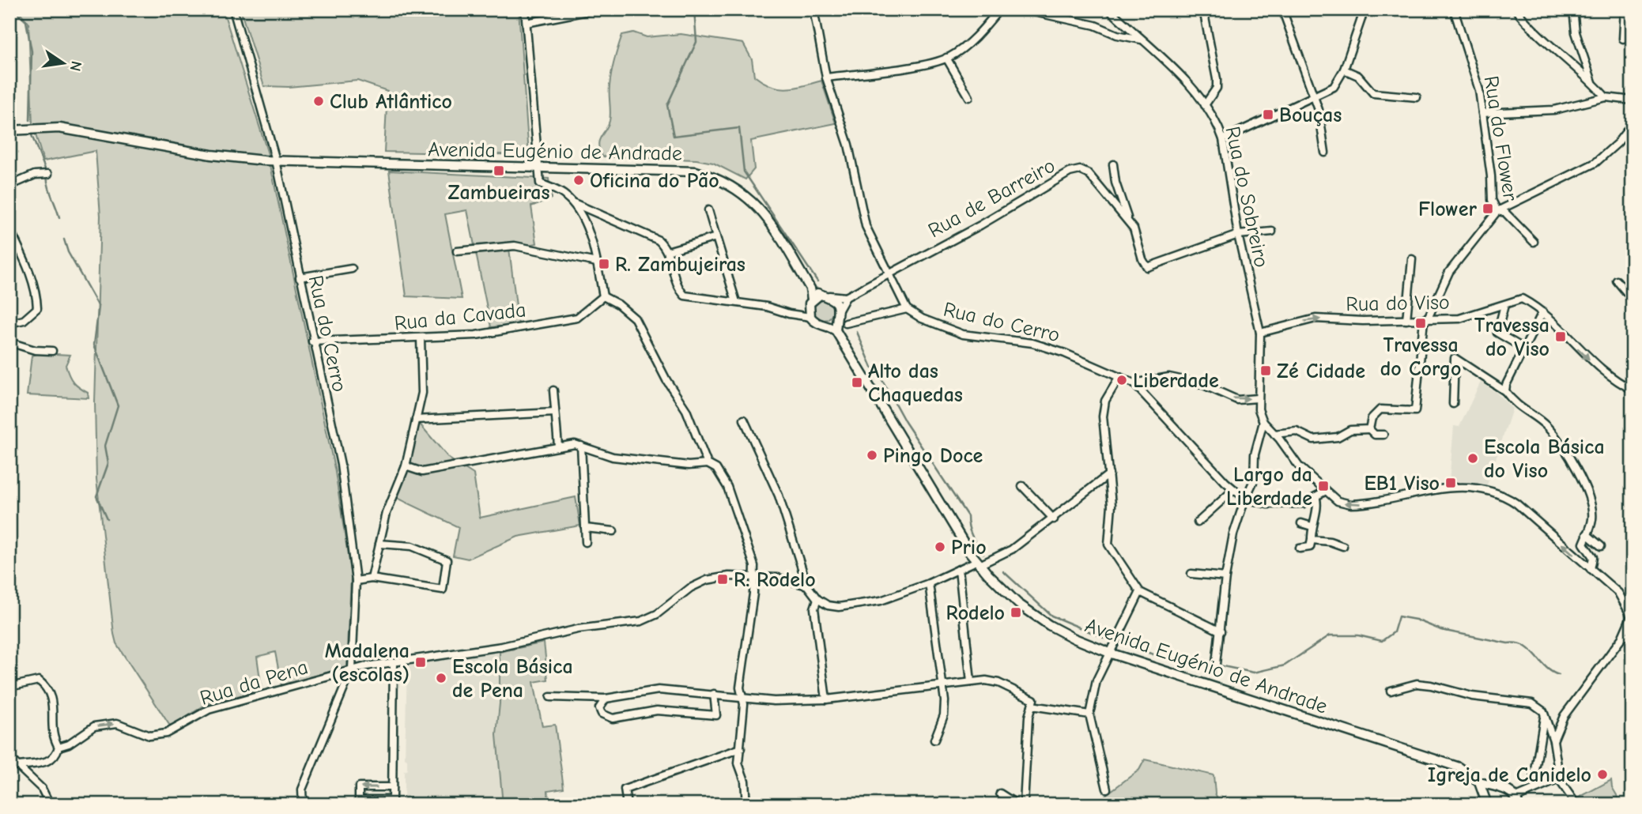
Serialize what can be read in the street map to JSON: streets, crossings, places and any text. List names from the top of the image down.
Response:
{
  "streets": {
    "main road": ["Avenida Eugénio de Andrade"],
    "street": [
      "Rua do Flower",
      "Rua do Sobreiro",
      "Rua de Barreiro",
      "Rua do Viso",
      "Rua da Cavada",
      "Rua do Cerro",
      "Rua da Pena"
    ]
  },
  "crossings": [
    ["Rua do Flower", "Rua do Viso"],
    ["Avenida Eugénio de Andrade", "Rua do Cerro"],
    ["Rua do Sobreiro", "Rua de Barreiro"],
    ["Rua do Sobreiro", "Rua do Viso"],
    ["Rua da Cavada", "Rua do Cerro"],
    ["Rua do Cerro", "Rua da Pena"]
  ],
  "one_way": ["Rua do Viso", "Rua da Pena"],
  "places": {
    "other": [
      "Club Atlântico",
      "Oficina do Pão",
      "Liberdade",
      "Pingo Doce",
      "Escola Básica do Viso",
      "Prio",
      "Escola Básica de Pena",
      "Igreja de Canidelo"
    ],
    "transit": [
      "Bouças",
      "Zambueiras",
      "Flower",
      "R. Zambujeiras",
      "Travessa do Corgo",
      "Travessa do Viso",
      "Zé Cidade",
      "Alto das Chaquedas",
      "EB1 Viso",
      "Largo da Liberdade",
      "R. Rodelo",
      "Rodelo",
      "Madalena (escolas)"
    ]
  },
  "north": "right"
}
